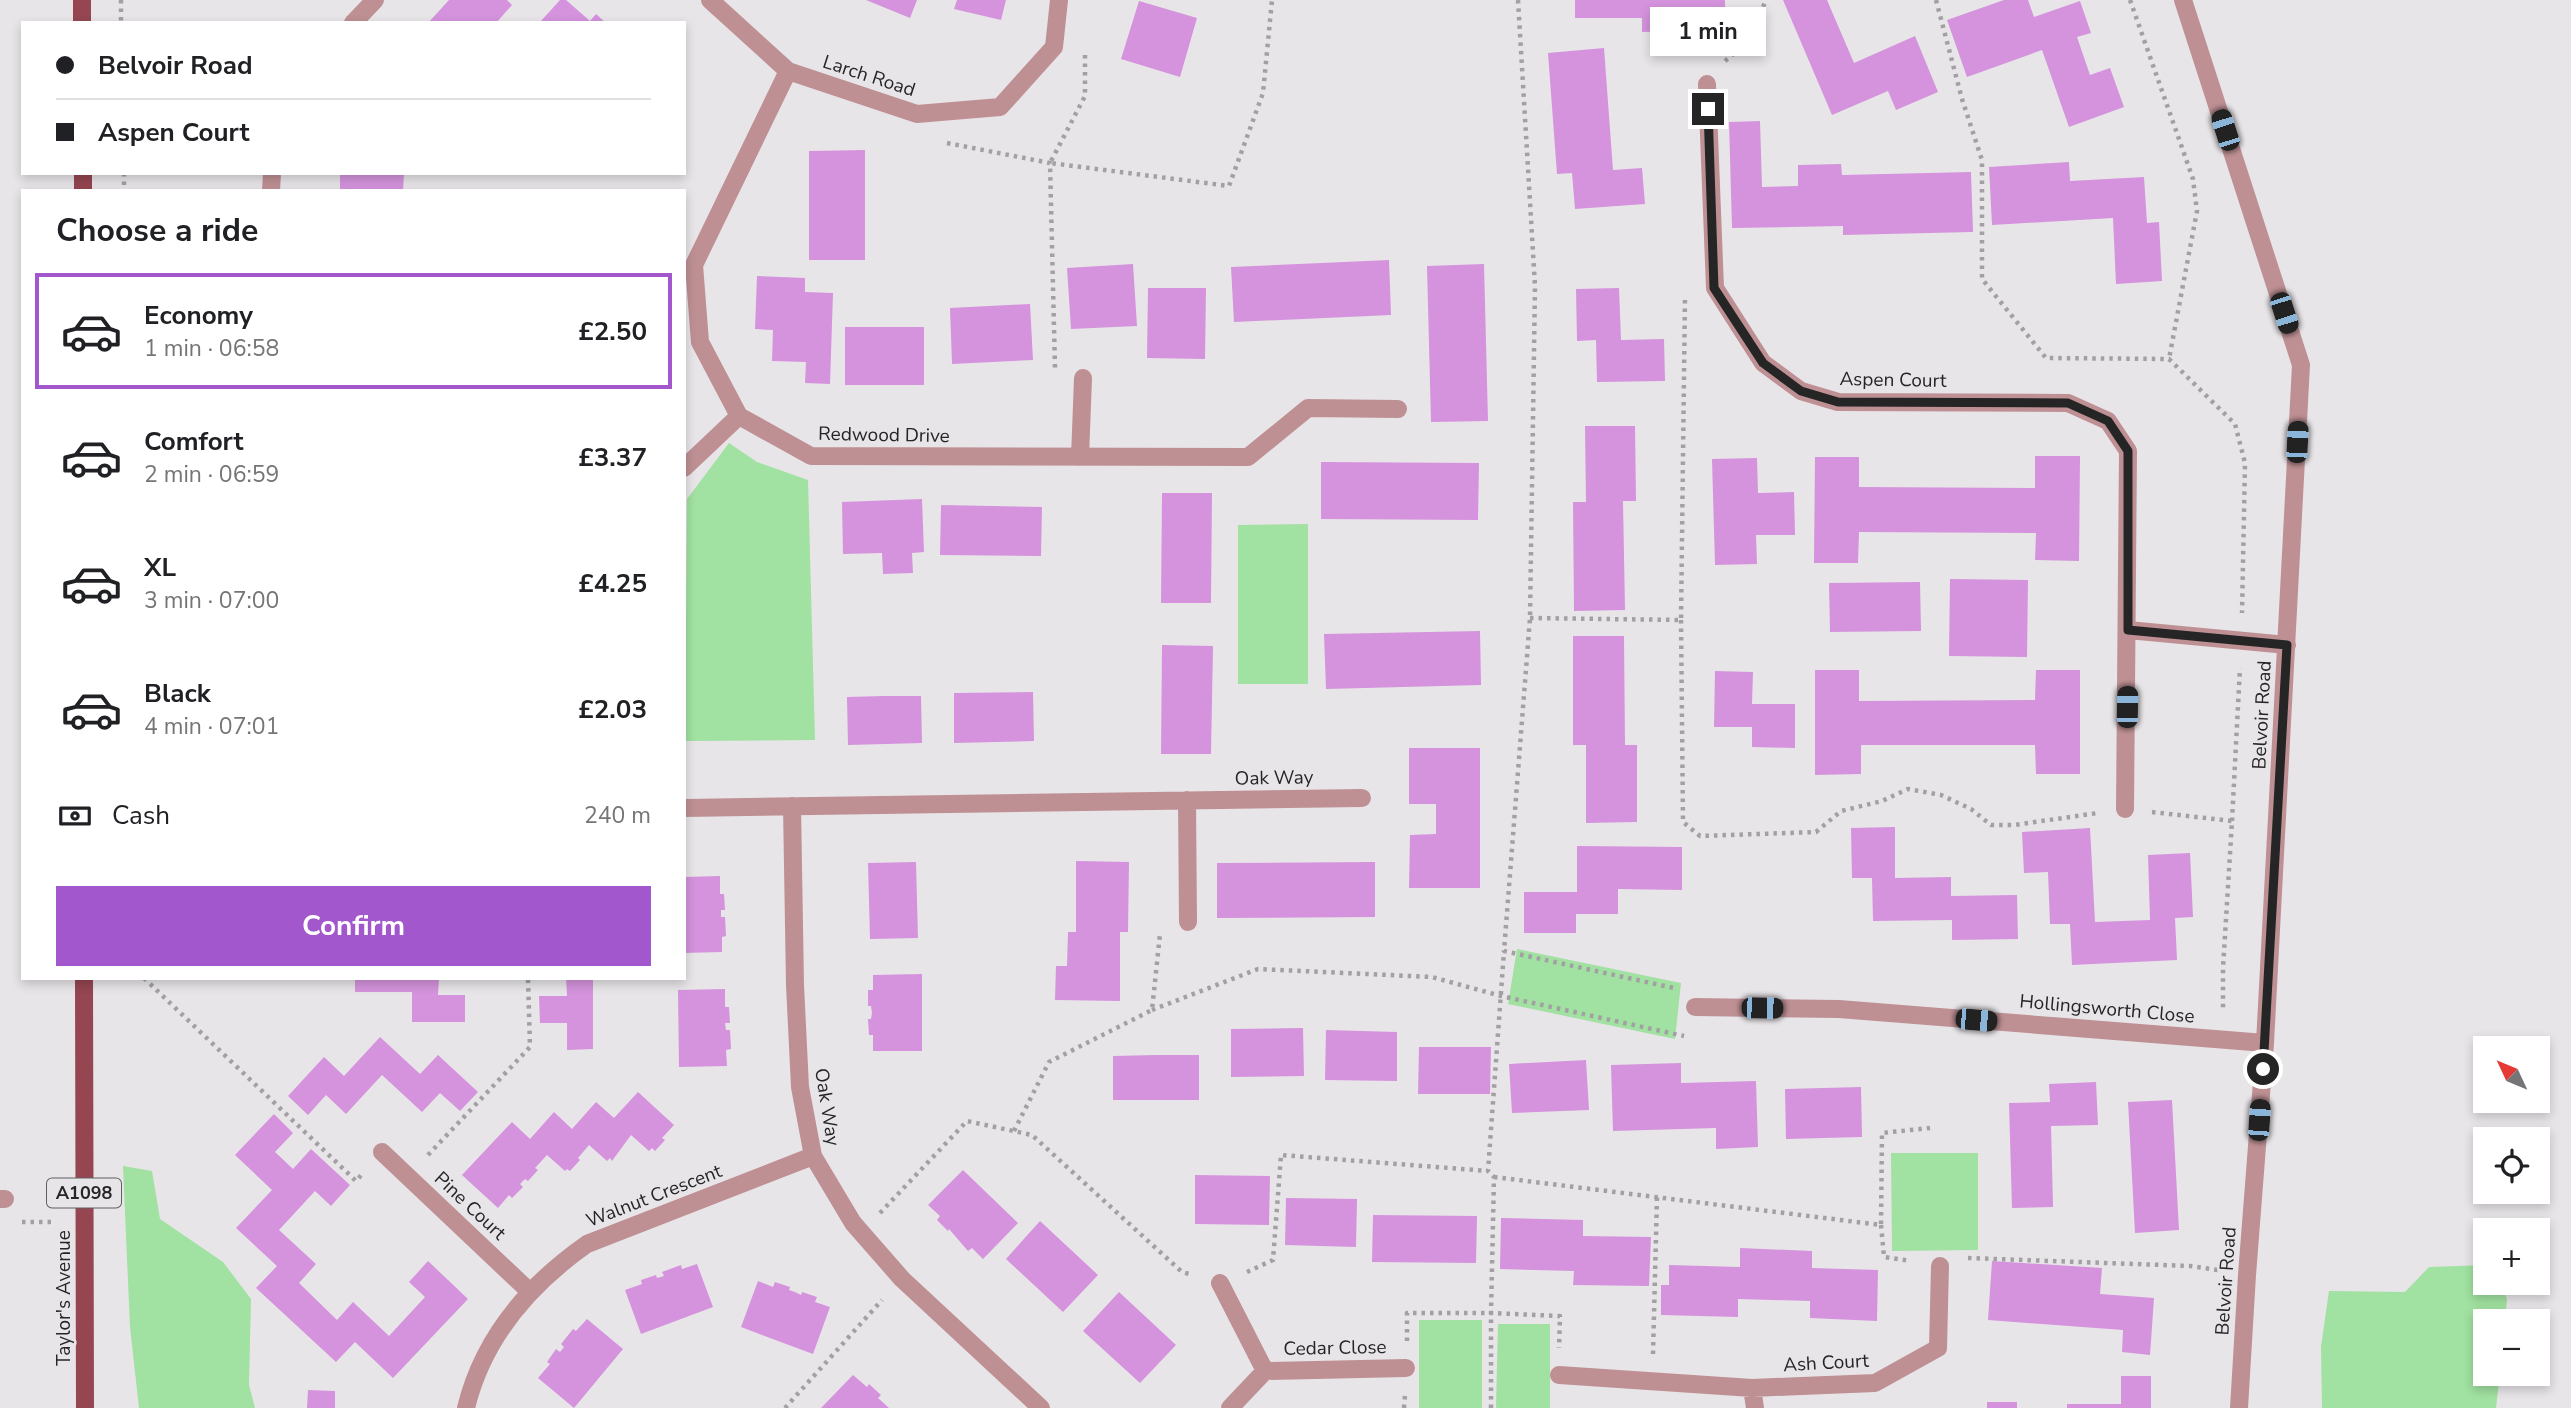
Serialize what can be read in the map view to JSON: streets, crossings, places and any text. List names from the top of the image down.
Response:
{
  "streets": {
    "main road": ["A1098", "Taylor's Avenue"],
    "street": [
      "Larch Road",
      "Aspen Court",
      "Redwood Drive",
      "Belvoir Road",
      "Oak Way",
      "Hollingsworth Close",
      "Walnut Crescent",
      "Pine Court",
      "Cedar Close",
      "Ash Court"
    ]
  },
  "crossings": [
    ["Belvoir Road", "Hollingsworth Close"],
    ["Oak Way", "Walnut Crescent"],
    ["Walnut Crescent", "Pine Court"]
  ],
  "north": "top left",
  "page": {
    "bubble": "1 min",
    "banner": ["Belvoir Road", "Aspen Court"],
    "heading": "Choose a ride",
    "list": [
      {
        "name": "Economy",
        "note": "1 min · 06:58",
        "value": "£2.50"
      },
      {
        "name": "Comfort",
        "note": "2 min · 06:59",
        "value": "£3.37"
      },
      {
        "name": "XL",
        "note": "3 min · 07:00",
        "value": "£4.25"
      },
      {
        "name": "Black",
        "note": "4 min · 07:01",
        "value": "£2.03"
      }
    ],
    "pay": ["Cash", "240 m"],
    "buttons": "Confirm",
    "map_buttons": ["+", "−"]
  }
}
